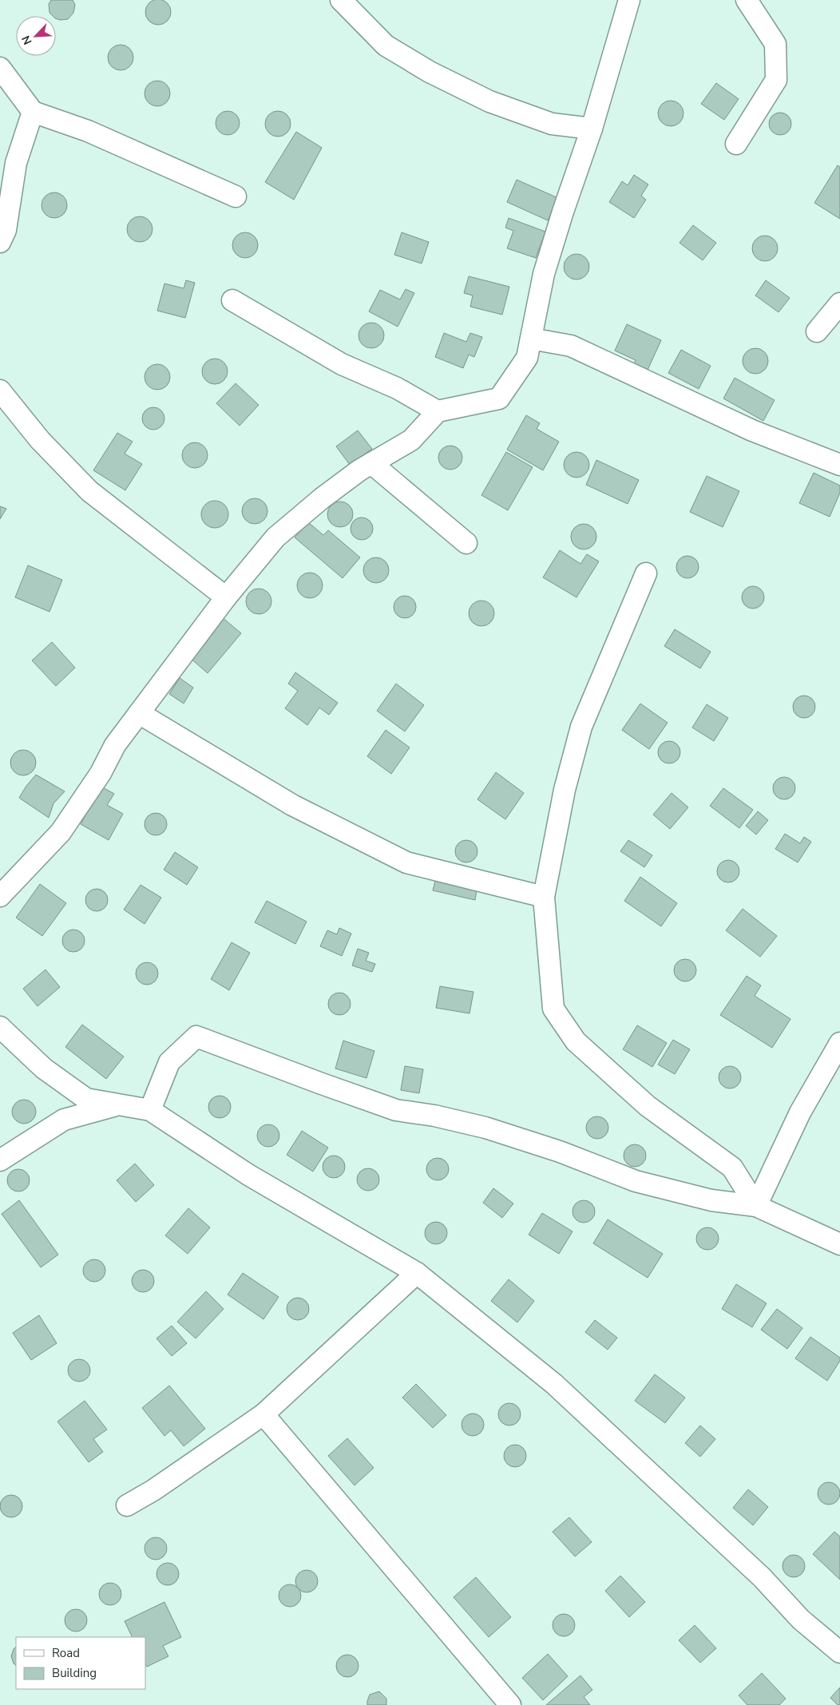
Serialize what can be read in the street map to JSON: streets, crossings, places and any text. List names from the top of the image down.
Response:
{
  "legend": ["Road", "Building"],
  "north": "bottom left"
}
